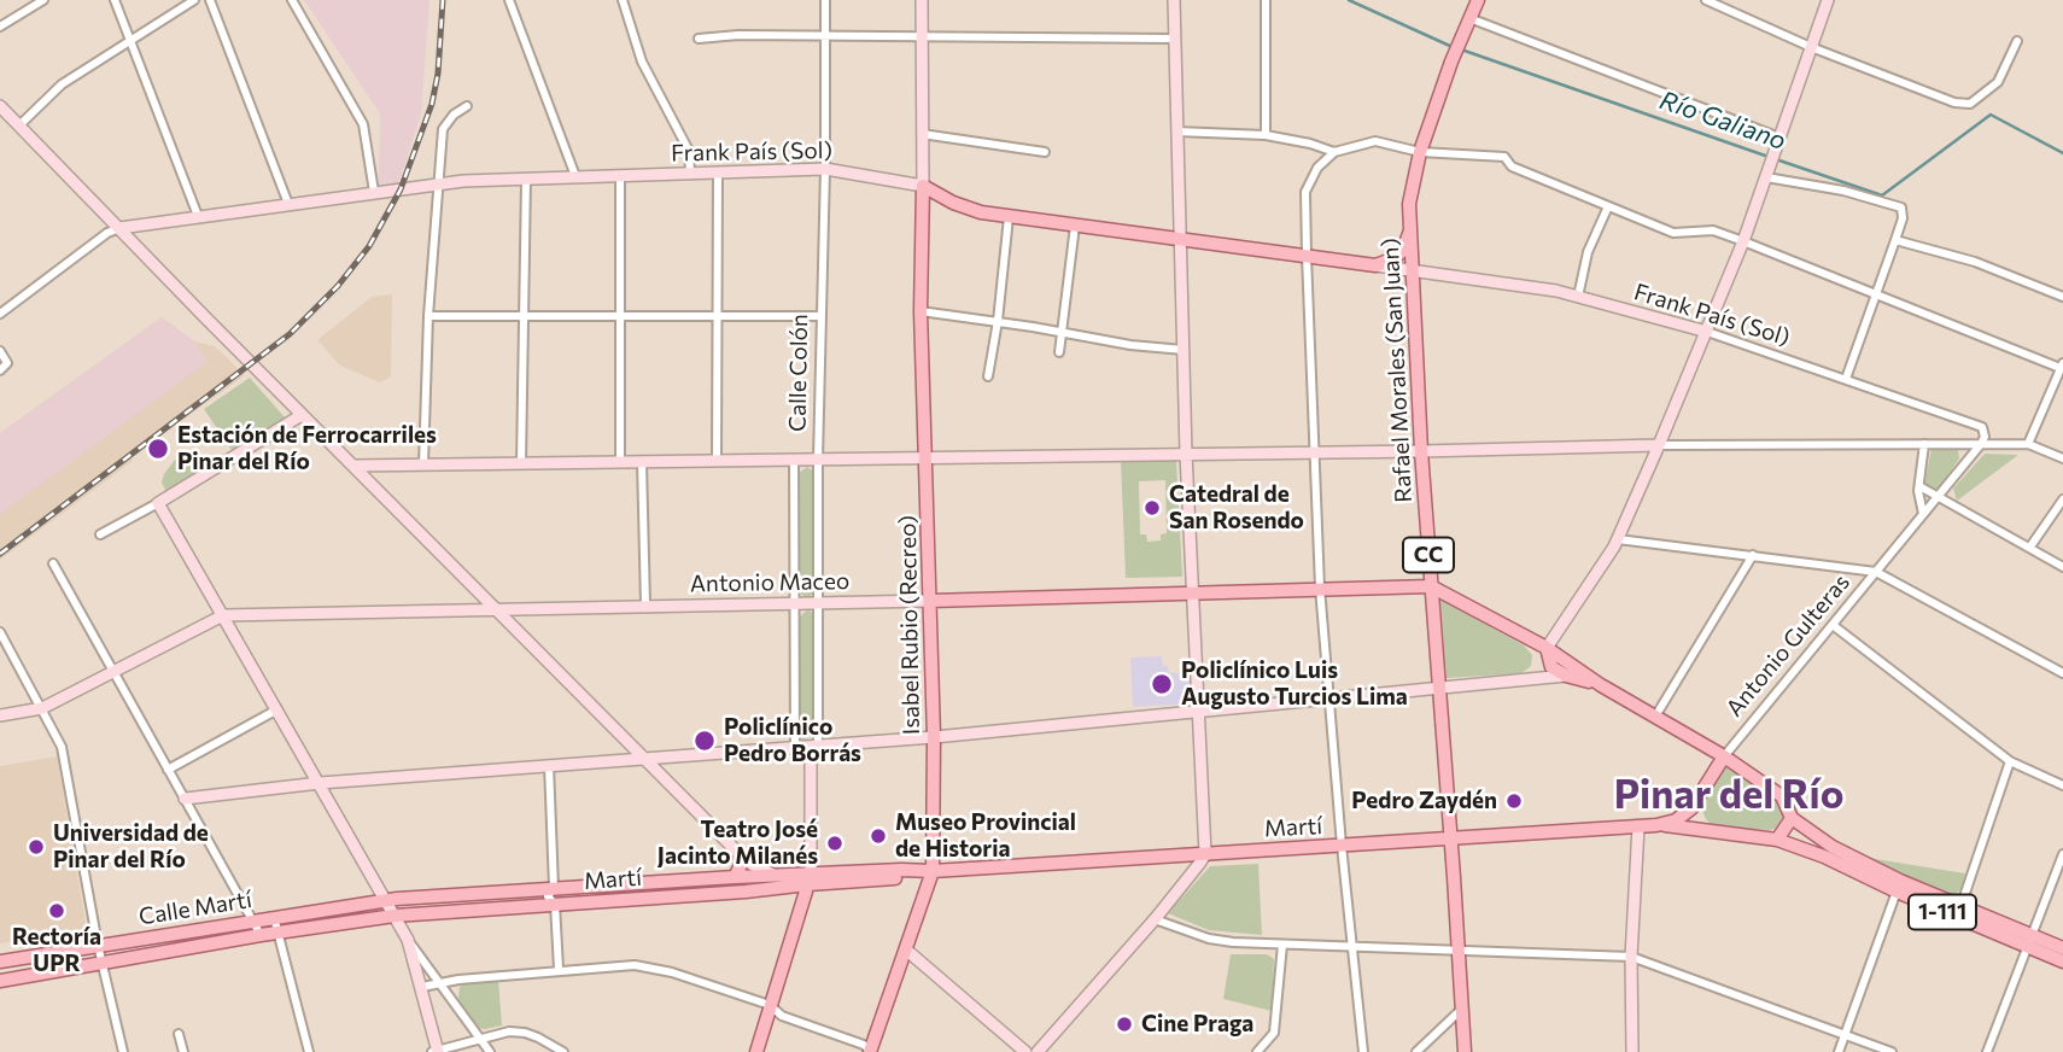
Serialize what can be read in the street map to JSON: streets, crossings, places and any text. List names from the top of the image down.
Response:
{
  "streets": {
    "main road": [
      "Frank País (Sol)",
      "Rafael Morales (San Juan)",
      "Calle Colón",
      "CC",
      "Antonio Maceo",
      "Isabel Rubio (Recreo)",
      "Antonio Gulteras",
      "Martí",
      "Calle Martí",
      "1-111"
    ]
  },
  "crossings": [
    ["Frank País (Sol)", "Rafael Morales (San Juan)"],
    ["Frank País (Sol)", "Calle Colón"],
    ["Frank País (Sol)", "Isabel Rubio (Recreo)"],
    ["Frank País (Sol)", "Antonio Gulteras"],
    ["Rafael Morales (San Juan)", "Antonio Maceo"],
    ["Rafael Morales (San Juan)", "Martí"],
    ["Calle Colón", "Antonio Maceo"],
    ["Calle Colón", "Martí"],
    ["Antonio Maceo", "Isabel Rubio (Recreo)"],
    ["Antonio Maceo", "Antonio Gulteras"],
    ["Antonio Maceo", "1-111"],
    ["Isabel Rubio (Recreo)", "Martí"],
    ["Antonio Gulteras", "1-111"],
    ["Martí", "Calle Martí"],
    ["Martí", "1-111"]
  ],
  "districts": ["Pinar del Río"],
  "water": ["Río Galiano"],
  "places": [
    "Estación de Ferrocarriles Pinar del Río",
    "Catedral de San Rosendo",
    "Policlínico Luis Augusto Turcios Lima",
    "Policlínico Pedro Borrás",
    "Pedro Zaydén",
    "Museo Provincial de Historia",
    "Teatro José Jacinto Milanés",
    "Universidad de Pinar del Río",
    "Rectoría UPR",
    "Cine Praga"
  ]
}
